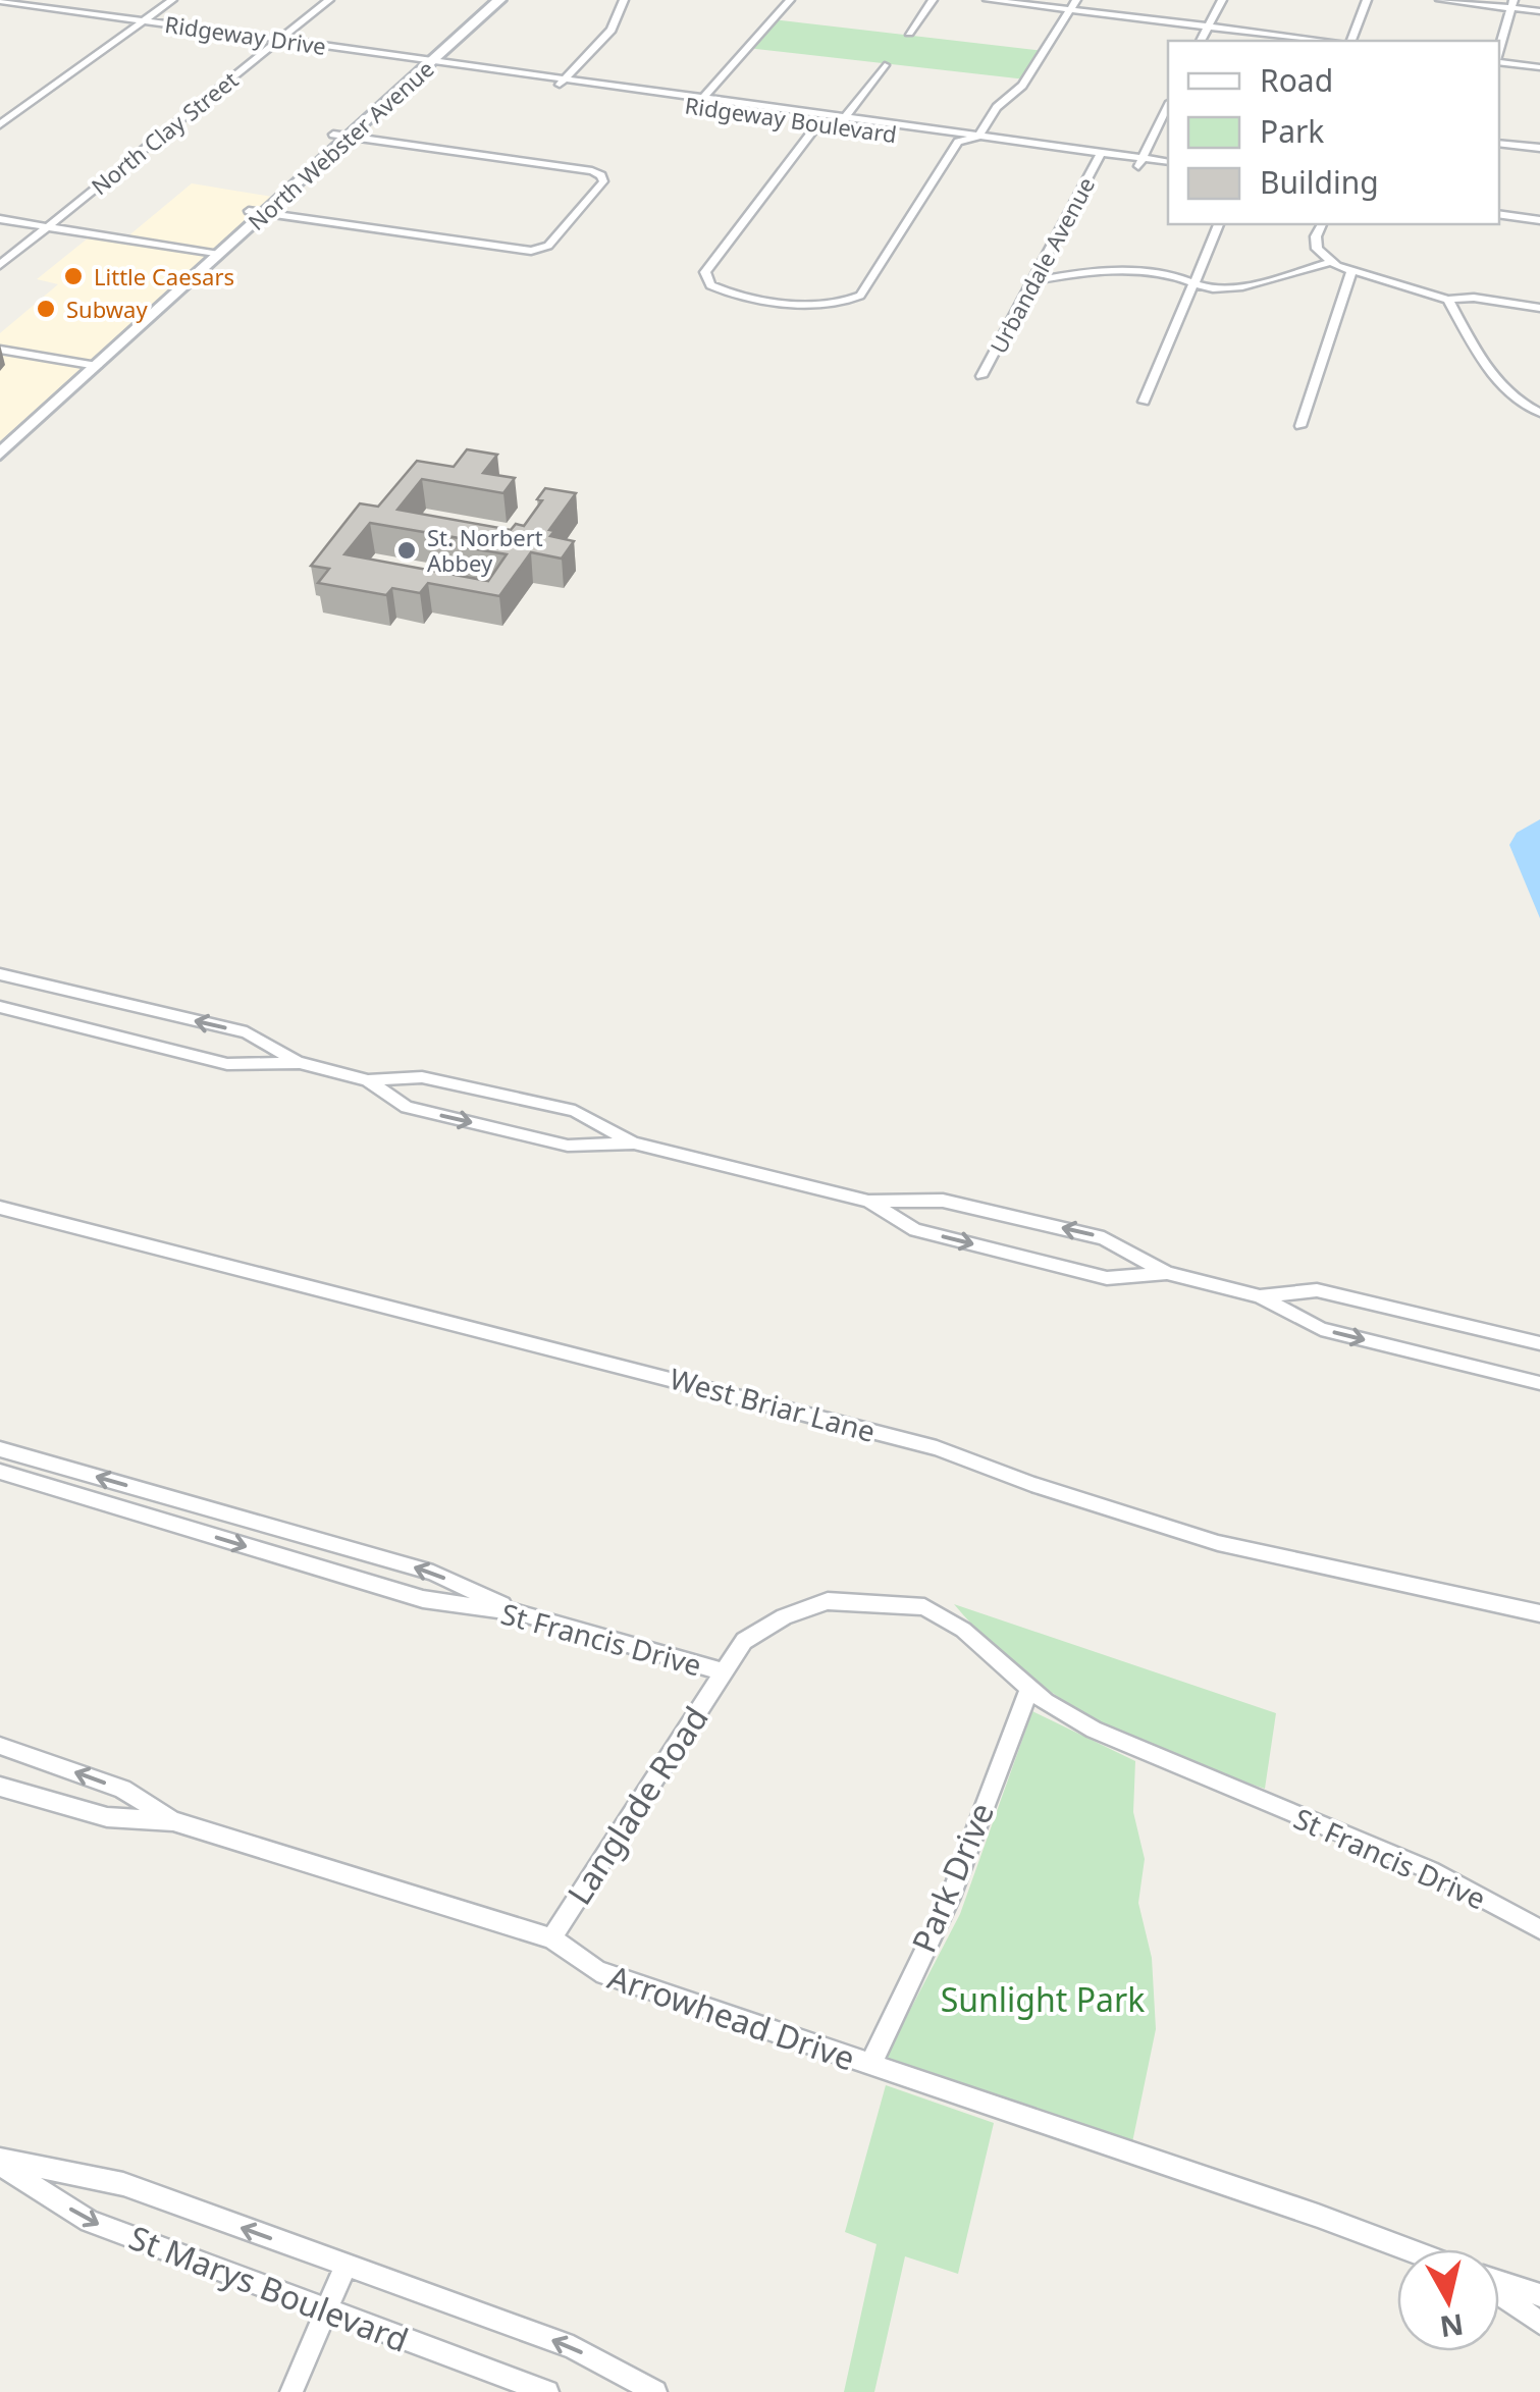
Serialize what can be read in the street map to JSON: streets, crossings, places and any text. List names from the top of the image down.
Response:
{
  "streets": {
    "main road": ["North Webster Avenue"],
    "street": [
      "Ridgeway Drive",
      "Ridgeway Boulevard",
      "North Clay Street",
      "Urbandale Avenue",
      "West Briar Lane",
      "St Francis Drive",
      "Langlade Road",
      "Park Drive",
      "Arrowhead Drive",
      "St Marys Boulevard"
    ]
  },
  "crossings": [
    ["Ridgeway Drive", "Ridgeway Boulevard"],
    ["Ridgeway Drive", "North Clay Street"],
    ["Ridgeway Drive", "North Webster Avenue"],
    ["Ridgeway Boulevard", "North Webster Avenue"],
    ["Ridgeway Boulevard", "Urbandale Avenue"],
    ["St Francis Drive", "Langlade Road"],
    ["St Francis Drive", "Park Drive"],
    ["Langlade Road", "Arrowhead Drive"],
    ["Park Drive", "Arrowhead Drive"]
  ],
  "parks": ["Sunlight Park"],
  "places": ["Little Caesars", "Subway", "St. Norbert Abbey"],
  "legend": ["Road", "Park", "Building"],
  "north": "bottom"
}
